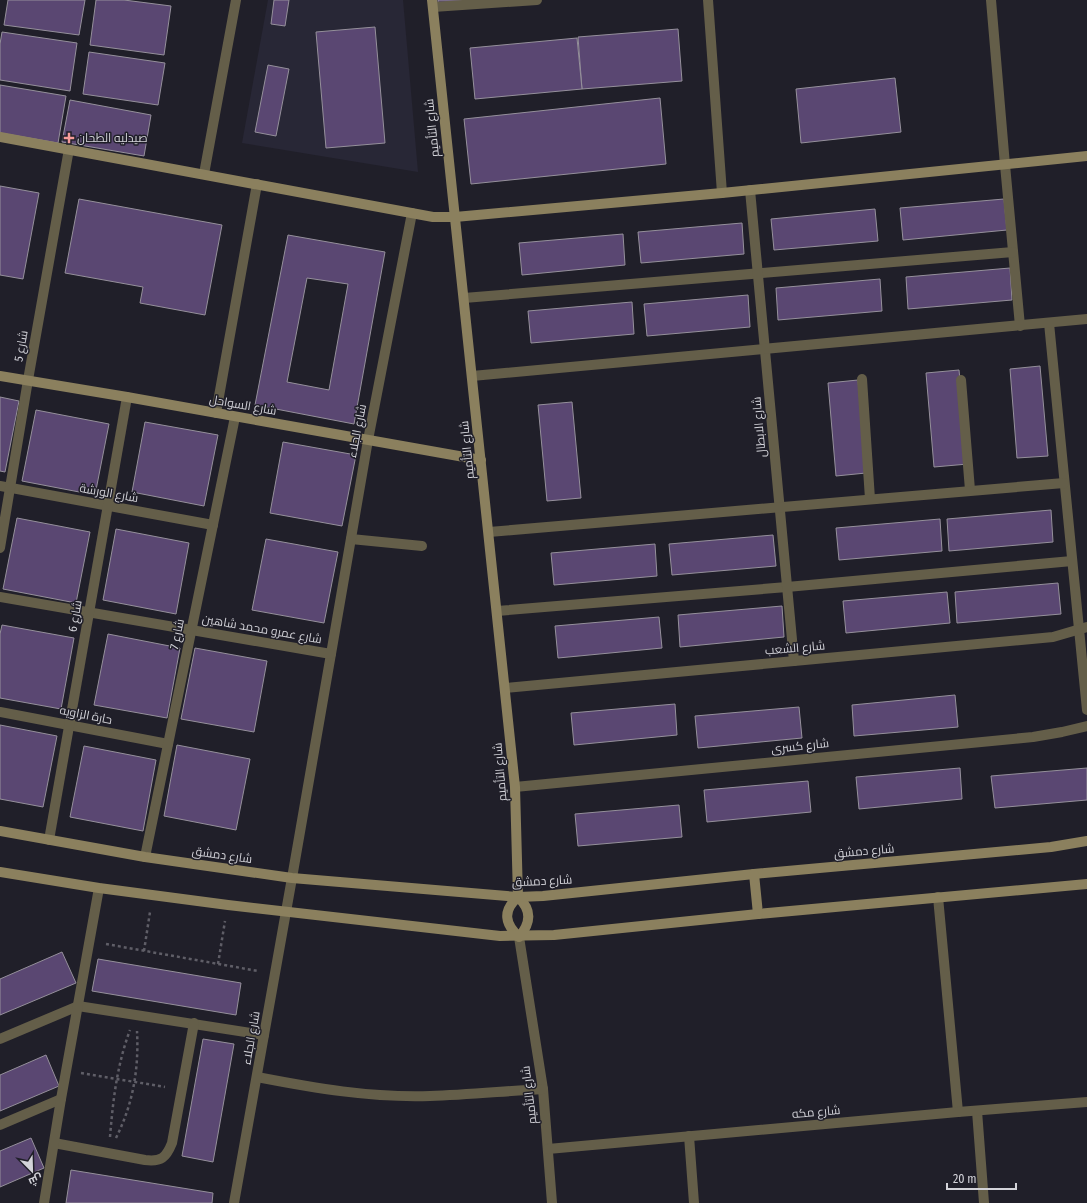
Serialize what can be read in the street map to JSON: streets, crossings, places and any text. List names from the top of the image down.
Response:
{
  "streets": {
    "street": [
      "شارع التأميم",
      "شارع 5",
      "شارع السواحل",
      "شارع الابطال",
      "شارع الجلاء",
      "شارع الورشة",
      "شارع 6",
      "شارع عمرو محمد شاهين",
      "شارع 7",
      "شارع الشعب",
      "حارة الزاويه",
      "شارع كسرى",
      "شارع دمشق",
      "شارع مكه"
    ]
  },
  "crossings": [
    ["شارع التأميم", "شارع السواحل"],
    ["شارع التأميم", "شارع الشعب"],
    ["شارع التأميم", "شارع كسرى"],
    ["شارع التأميم", "شارع دمشق"],
    ["شارع التأميم", "شارع مكه"],
    ["شارع 5", "شارع السواحل"],
    ["شارع 5", "شارع الورشة"],
    ["شارع السواحل", "شارع الجلاء"],
    ["شارع السواحل", "شارع 6"],
    ["شارع السواحل", "شارع 7"],
    ["شارع الابطال", "شارع الشعب"],
    ["شارع الجلاء", "شارع عمرو محمد شاهين"],
    ["شارع الجلاء", "شارع دمشق"],
    ["شارع الورشة", "شارع 6"],
    ["شارع الورشة", "شارع 7"],
    ["شارع 6", "شارع عمرو محمد شاهين"],
    ["شارع 6", "حارة الزاويه"],
    ["شارع 6", "شارع دمشق"],
    ["شارع عمرو محمد شاهين", "شارع 7"],
    ["شارع 7", "حارة الزاويه"],
    ["شارع 7", "شارع دمشق"]
  ],
  "places": {
    "health": ["صيدليه الطحان"]
  },
  "scale_bar": "20 m",
  "north": "bottom right"
}
